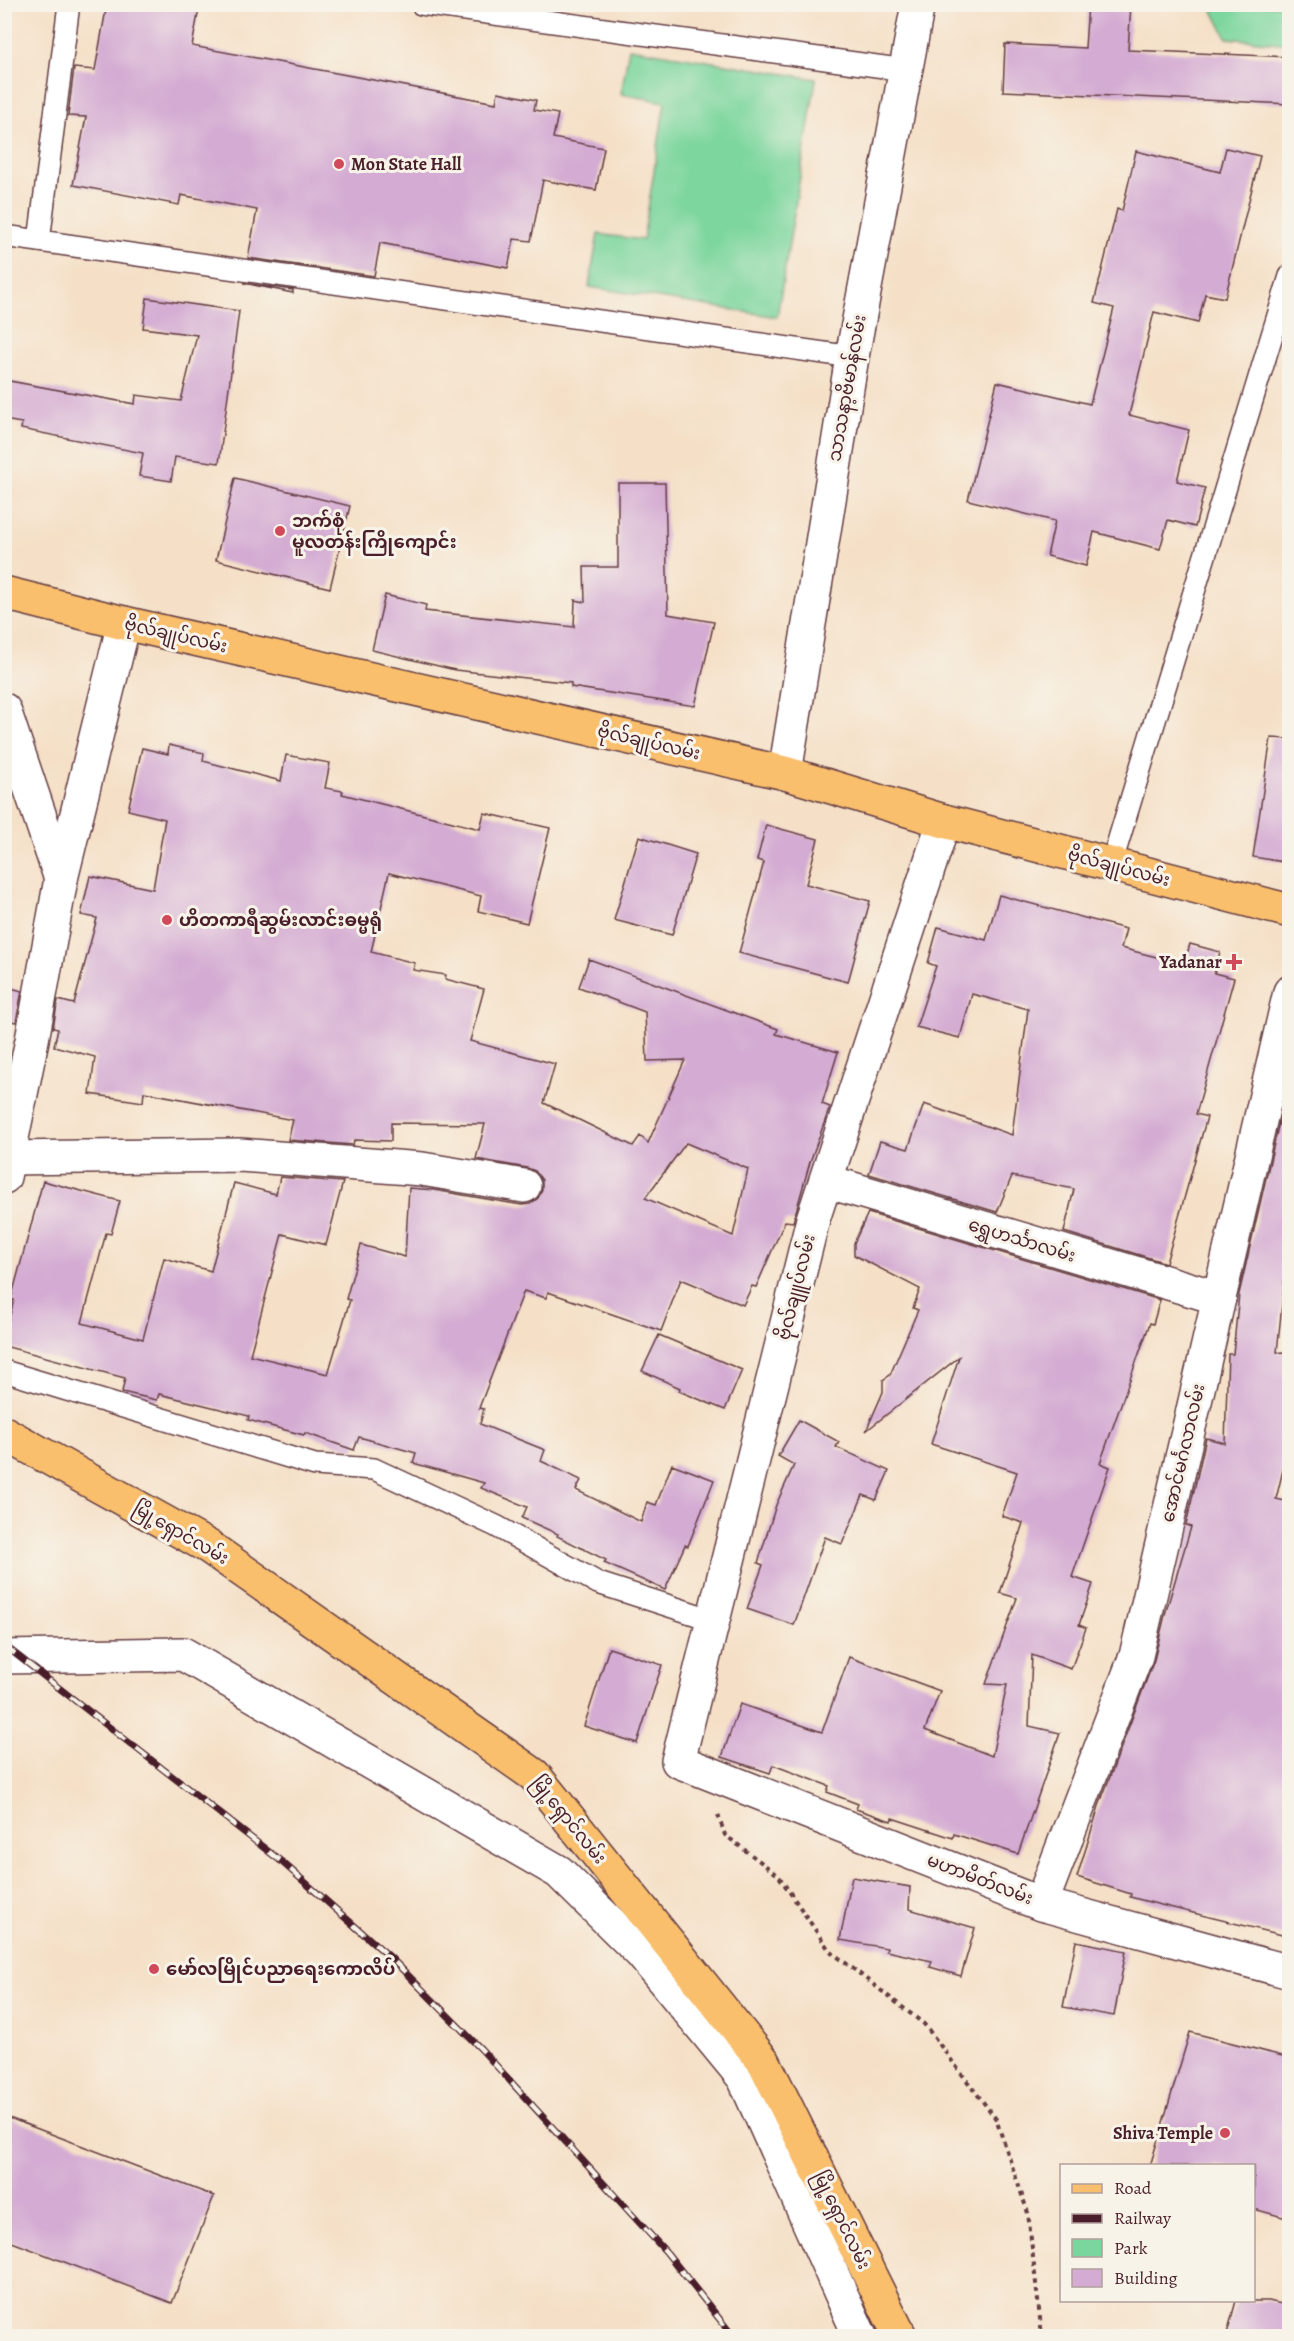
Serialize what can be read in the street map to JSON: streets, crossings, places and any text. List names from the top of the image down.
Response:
{
  "streets": {
    "main road": ["ဗိုလ်ချုပ်လမ်း", "မြို့ရှောင်လမ်း"],
    "street": [
      "သာသနာ့ဗိမာန်လမ်း",
      "ရွှေဟင်္သာလမ်း",
      "ဗိုလ်ချူပ်လမ်း",
      "အောင်မင်္ဂလာလမ်း",
      "မဟာမိတ်လမ်း"
    ]
  },
  "crossings": [
    ["သာသနာ့ဗိမာန်လမ်း", "ဗိုလ်ချုပ်လမ်း"],
    ["ဗိုလ်ချုပ်လမ်း", "ဗိုလ်ချူပ်လမ်း"],
    ["ရွှေဟင်္သာလမ်း", "ဗိုလ်ချူပ်လမ်း"],
    ["ရွှေဟင်္သာလမ်း", "အောင်မင်္ဂလာလမ်း"],
    ["ဗိုလ်ချူပ်လမ်း", "မဟာမိတ်လမ်း"],
    ["အောင်မင်္ဂလာလမ်း", "မဟာမိတ်လမ်း"]
  ],
  "places": {
    "other": [
      "Mon State Hall",
      "ဘက်စုံ မူလတန်းကြိုကျောင်း",
      "ဟိတကာရီဆွမ်းလာင်းဓမ္မရုံ",
      "မော်လမြိုင်ပညာရေးကောလိပ်",
      "Shiva Temple"
    ],
    "health": ["Yadanar"]
  },
  "legend": [
    "Road",
    "Railway",
    "Park",
    "Building"
  ]
}
